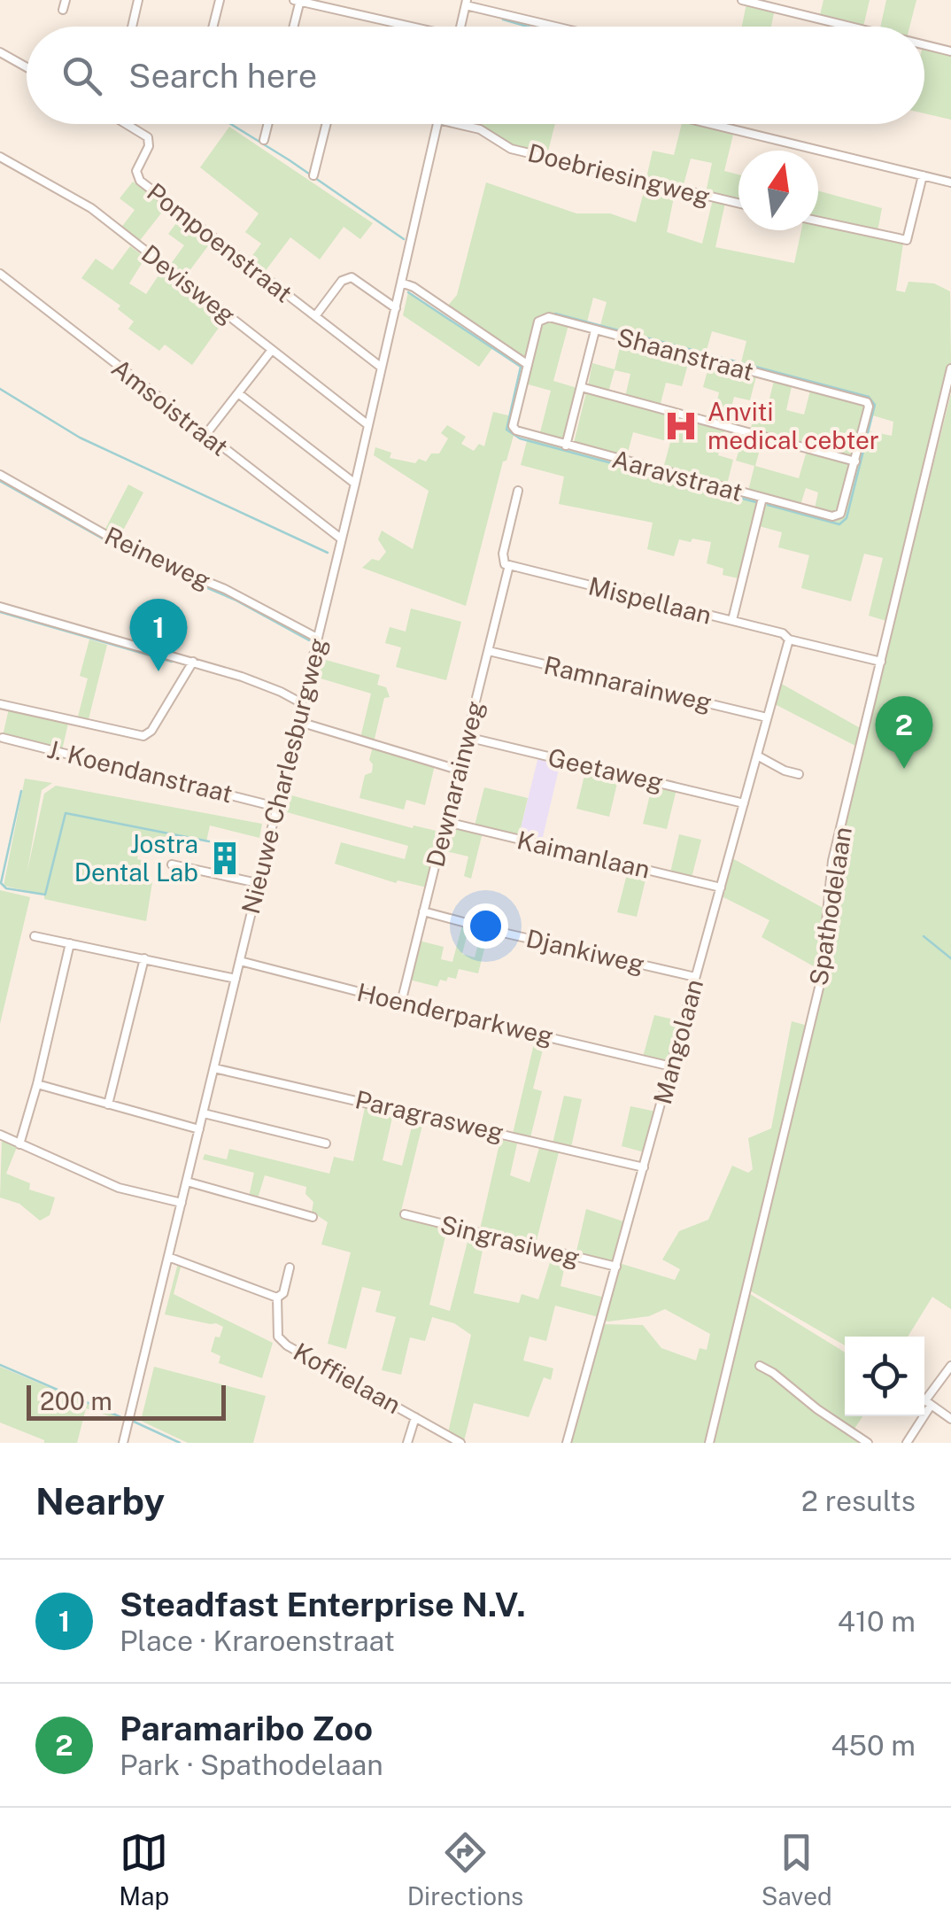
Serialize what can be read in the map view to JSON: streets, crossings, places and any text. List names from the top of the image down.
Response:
{
  "streets": {
    "street": [
      "Doebriesingweg",
      "Pompoenstraat",
      "Devisweg",
      "Shaanstraat",
      "Amsoistraat",
      "Aaravstraat",
      "Reineweg",
      "Mispellaan",
      "Ramnarainweg",
      "Geetaweg",
      "J. Koendanstraat",
      "Nieuwe Charlesburgweg",
      "Dewnarainweg",
      "Kaimanlaan",
      "Spathodelaan",
      "Djankiweg",
      "Hoenderparkweg",
      "Mangolaan",
      "Paragrasweg",
      "Singrasiweg",
      "Koffielaan"
    ]
  },
  "crossings": [
    ["Pompoenstraat", "Nieuwe Charlesburgweg"],
    ["Devisweg", "Nieuwe Charlesburgweg"],
    ["Shaanstraat", "Aaravstraat"],
    ["Amsoistraat", "Nieuwe Charlesburgweg"],
    ["Reineweg", "Nieuwe Charlesburgweg"],
    ["Mispellaan", "Dewnarainweg"],
    ["Mispellaan", "Spathodelaan"],
    ["Mispellaan", "Mangolaan"],
    ["Ramnarainweg", "Dewnarainweg"],
    ["Ramnarainweg", "Mangolaan"],
    ["Geetaweg", "Dewnarainweg"],
    ["Geetaweg", "Mangolaan"],
    ["J. Koendanstraat", "Nieuwe Charlesburgweg"],
    ["Nieuwe Charlesburgweg", "Hoenderparkweg"],
    ["Nieuwe Charlesburgweg", "Paragrasweg"],
    ["Dewnarainweg", "Kaimanlaan"],
    ["Dewnarainweg", "Djankiweg"],
    ["Dewnarainweg", "Hoenderparkweg"],
    ["Kaimanlaan", "Mangolaan"],
    ["Djankiweg", "Mangolaan"],
    ["Hoenderparkweg", "Mangolaan"],
    ["Mangolaan", "Paragrasweg"],
    ["Mangolaan", "Singrasiweg"]
  ],
  "places": {
    "hospital": ["Anviti medical cebter"],
    "building": ["Jostra Dental Lab"]
  },
  "scale_bar": "200 m",
  "north": "top",
  "page": {
    "search": "Search here",
    "pins": ["1", "2"],
    "scale": "200 m",
    "heading": ["Nearby", "2 results"],
    "list": [
      {
        "mark": "1",
        "name": "Steadfast Enterprise N.V.",
        "note": "Place · Kraroenstraat",
        "value": "410 m"
      },
      {
        "mark": "2",
        "name": "Paramaribo Zoo",
        "note": "Park · Spathodelaan",
        "value": "450 m"
      }
    ],
    "nav": ["Map", "Directions", "Saved"]
  }
}
